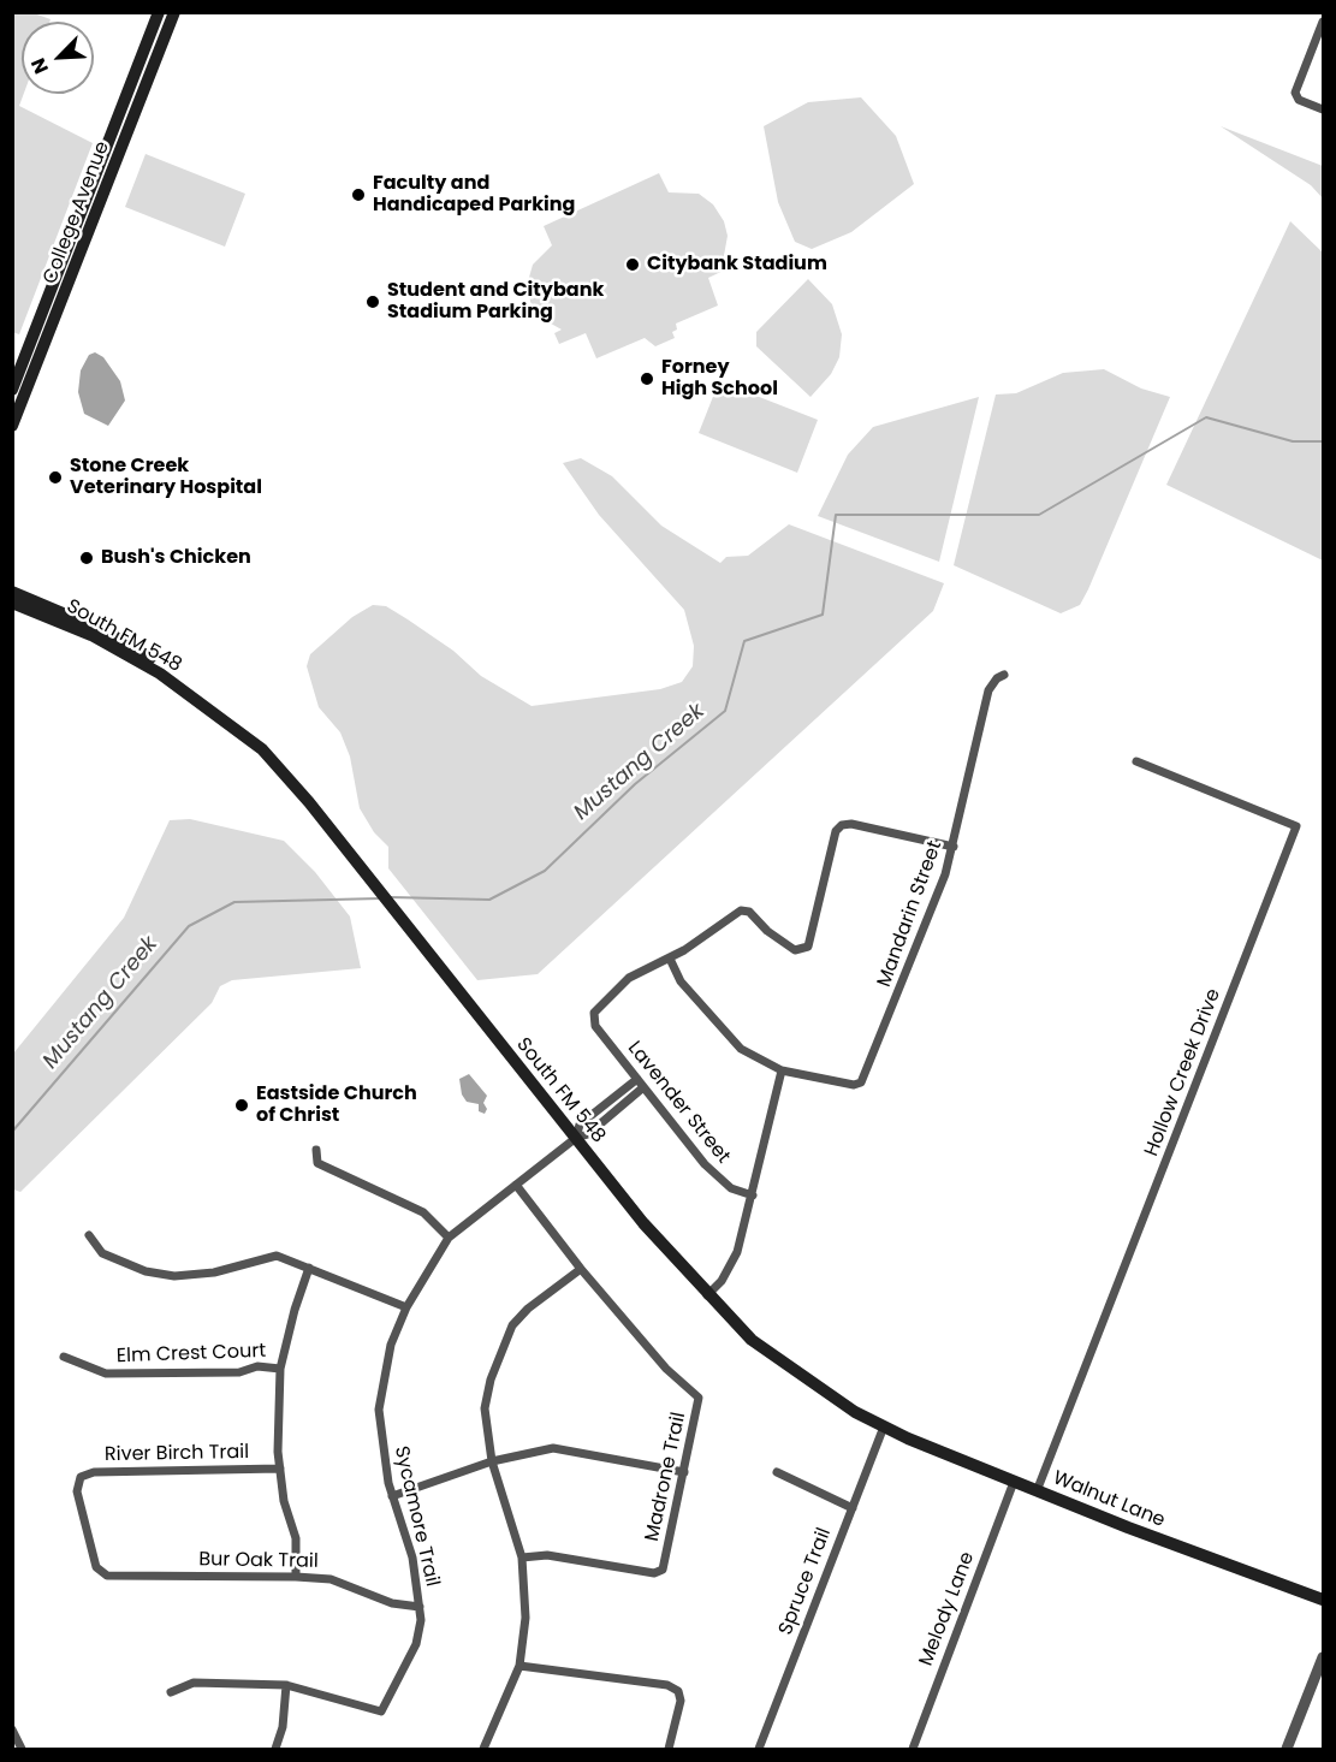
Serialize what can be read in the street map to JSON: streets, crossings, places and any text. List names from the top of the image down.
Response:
{
  "streets": {
    "main road": ["College Avenue", "South FM 548", "Walnut Lane"],
    "street": [
      "Mandarin Street",
      "Hollow Creek Drive",
      "Lavender Street",
      "Elm Crest Court",
      "River Birch Trail",
      "Madrone Trail",
      "Sycamore Trail",
      "Bur Oak Trail",
      "Spruce Trail",
      "Melody Lane"
    ]
  },
  "crossings": [
    ["South FM 548", "Walnut Lane"],
    ["South FM 548", "Sycamore Trail"],
    ["South FM 548", "Spruce Trail"],
    ["Hollow Creek Drive", "Walnut Lane"],
    ["Lavender Street", "Sycamore Trail"],
    ["River Birch Trail", "Bur Oak Trail"],
    ["Madrone Trail", "Sycamore Trail"],
    ["Walnut Lane", "Spruce Trail"],
    ["Walnut Lane", "Melody Lane"],
    ["Sycamore Trail", "Bur Oak Trail"]
  ],
  "water": ["Mustang Creek"],
  "places": [
    "Faculty and Handicaped Parking",
    "Citybank Stadium",
    "Student and Citybank Stadium Parking",
    "Forney High School",
    "Stone Creek Veterinary Hospital",
    "Bush's Chicken",
    "Eastside Church of Christ"
  ],
  "north": "bottom left"
}
